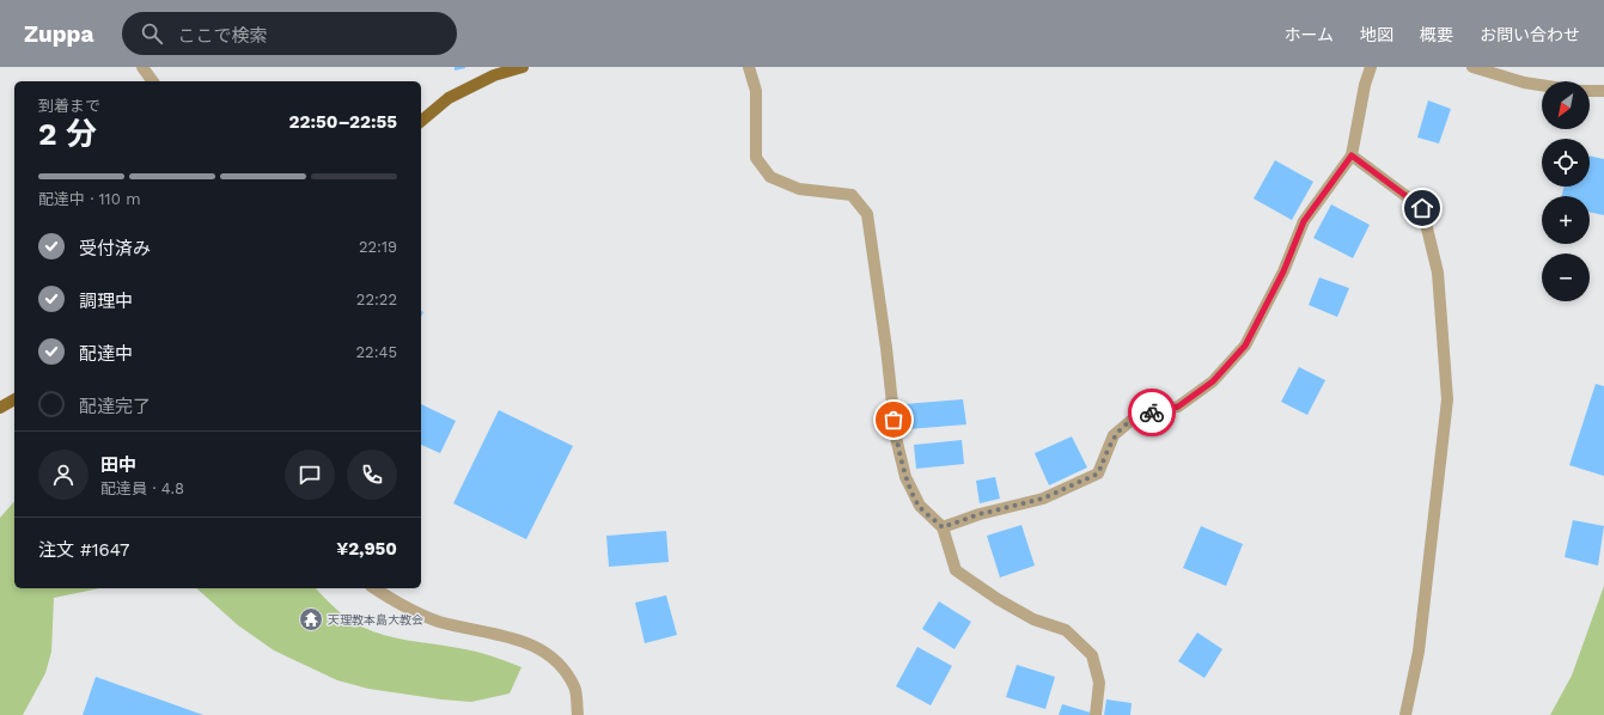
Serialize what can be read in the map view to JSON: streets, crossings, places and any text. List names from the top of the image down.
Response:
{
  "places": {
    "temple": ["天理教本島大教会"]
  },
  "north": "bottom left",
  "page": {
    "header": "Zuppa",
    "search": "ここで検索",
    "nav": [
      "ホーム",
      "地図",
      "概要",
      "お問い合わせ"
    ],
    "map_buttons": ["+", "−"],
    "heading": ["2 分", "到着まで", "22:50–22:55"],
    "panel": [
      "田中",
      "配達員 · 4.8",
      "注文 #1647",
      "¥2,950"
    ],
    "bar": "配達中 · 110 m",
    "list": [
      ["受付済み", "22:19"],
      ["調理中", "22:22"],
      ["配達中", "22:45"],
      "配達完了"
    ]
  }
}
